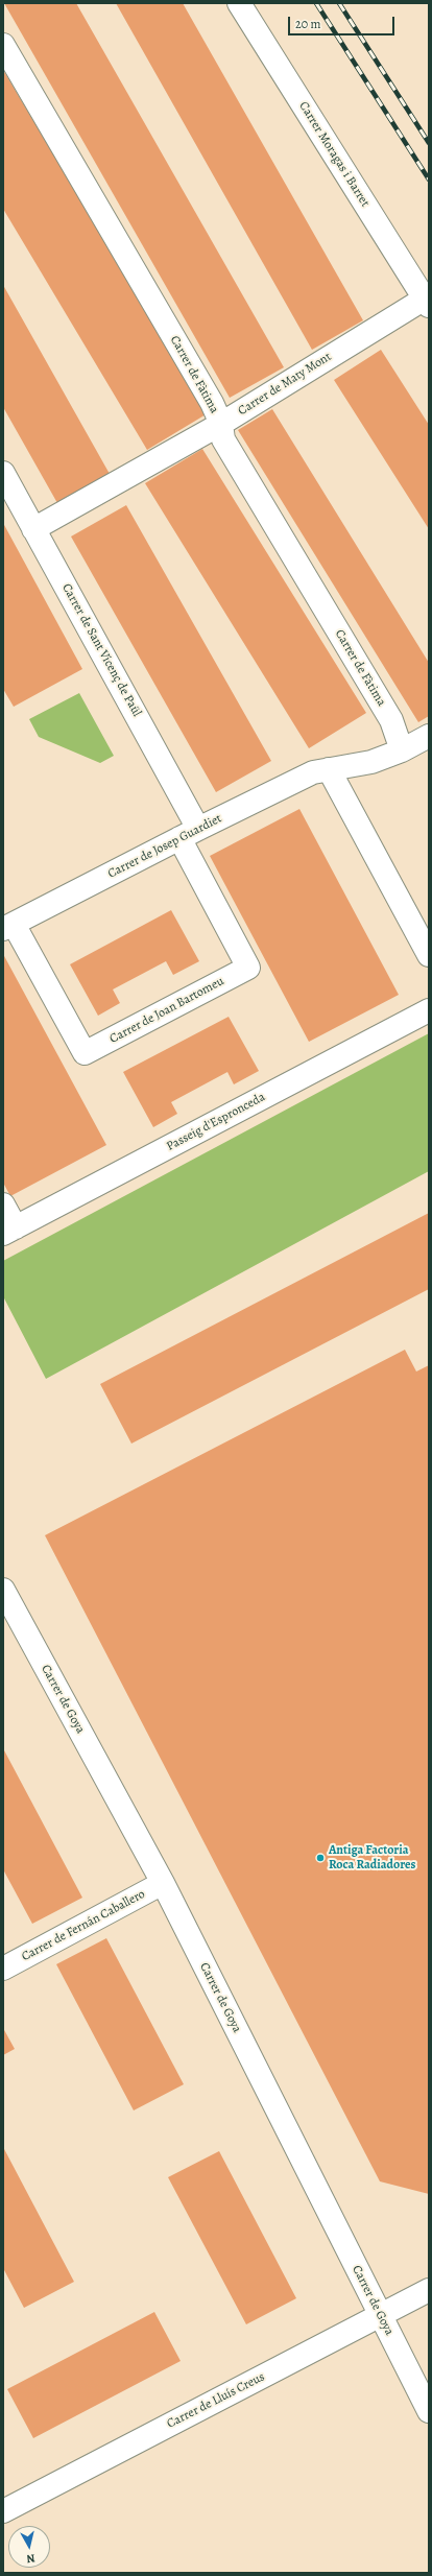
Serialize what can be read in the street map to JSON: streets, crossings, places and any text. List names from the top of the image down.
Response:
{
  "streets": {
    "street": [
      "Carrer Moragas i Barret",
      "Carrer de Fàtima",
      "Carrer de Maty Mont",
      "Carrer de Sant Vicenç de Paül",
      "Carrer de Josep Guardiet",
      "Carrer de Joan Bartomeu",
      "Passeig d'Espronceda",
      "Carrer de Goya",
      "Carrer de Fernán Caballero",
      "Carrer de Lluís Creus"
    ]
  },
  "crossings": [
    ["Carrer Moragas i Barret", "Carrer de Maty Mont"],
    ["Carrer de Fàtima", "Carrer de Maty Mont"],
    ["Carrer de Fàtima", "Carrer de Josep Guardiet"],
    ["Carrer de Maty Mont", "Carrer de Sant Vicenç de Paül"],
    ["Carrer de Sant Vicenç de Paül", "Carrer de Josep Guardiet"],
    ["Carrer de Sant Vicenç de Paül", "Carrer de Joan Bartomeu"],
    ["Carrer de Josep Guardiet", "Carrer de Joan Bartomeu"],
    ["Carrer de Goya", "Carrer de Fernán Caballero"],
    ["Carrer de Goya", "Carrer de Lluís Creus"]
  ],
  "places": ["Antiga Factoria Roca Radiadores"],
  "scale_bar": "20 m",
  "north": "bottom"
}
